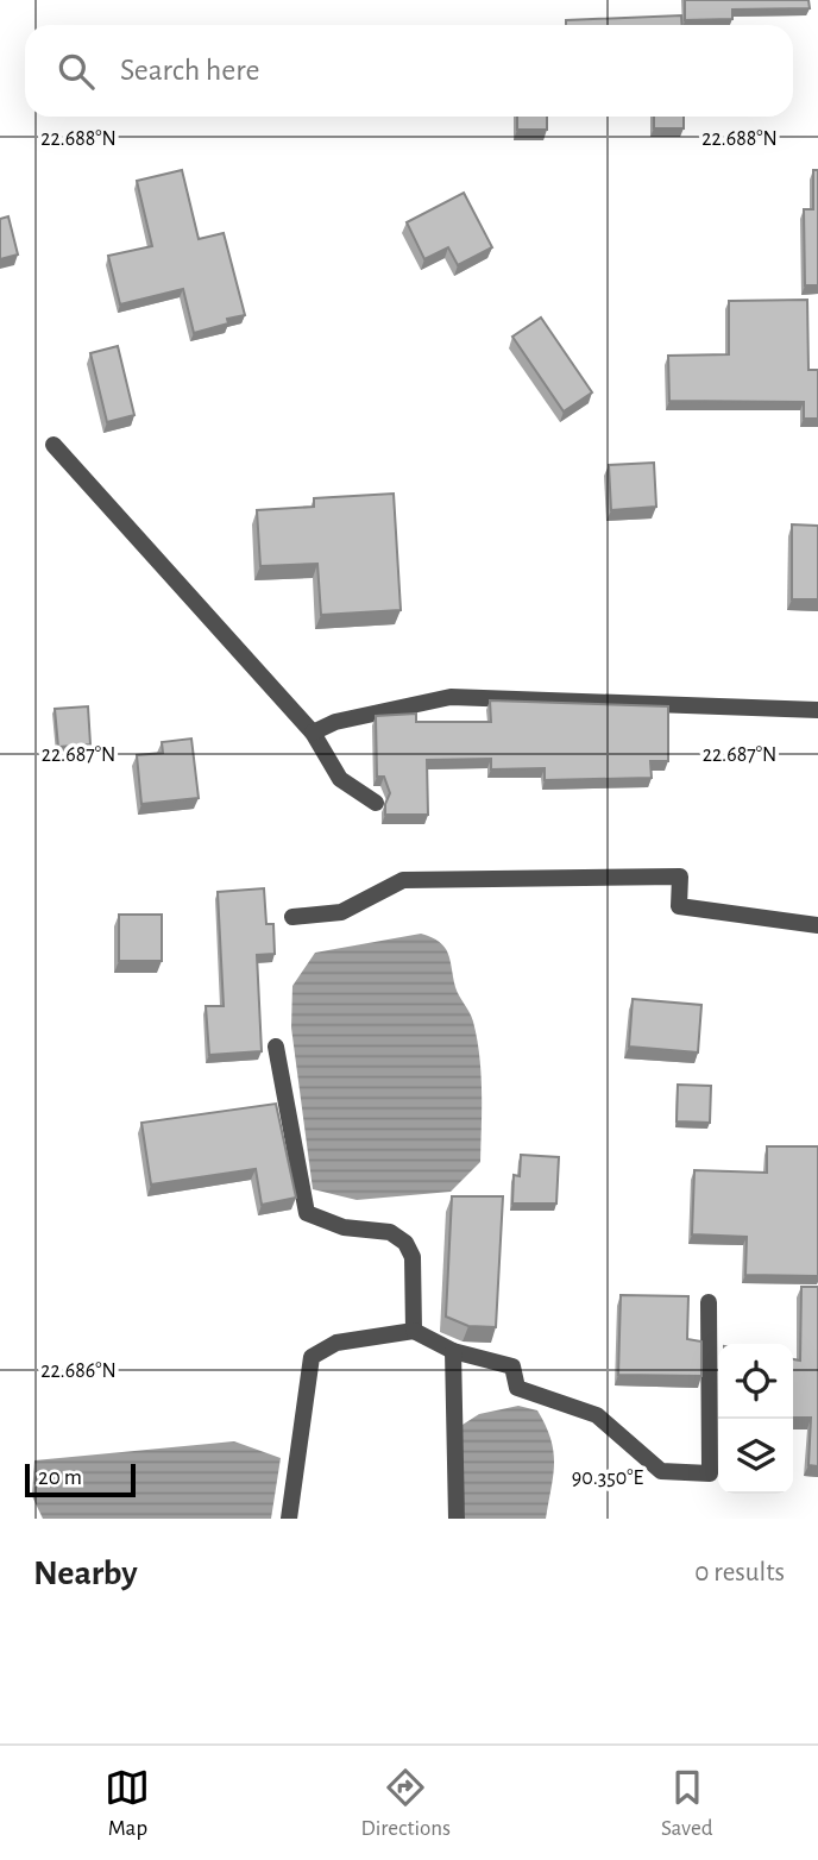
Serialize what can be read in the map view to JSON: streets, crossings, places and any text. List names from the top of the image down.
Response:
{
  "scale_bar": "20 m",
  "page": {
    "search": "Search here",
    "scale": "20 m",
    "heading": ["Nearby", "0 results"],
    "nav": ["Map", "Directions", "Saved"]
  },
  "coordinates": [
    "22.688°N",
    "22.687°N",
    "22.686°N",
    "90.350°E"
  ]
}
